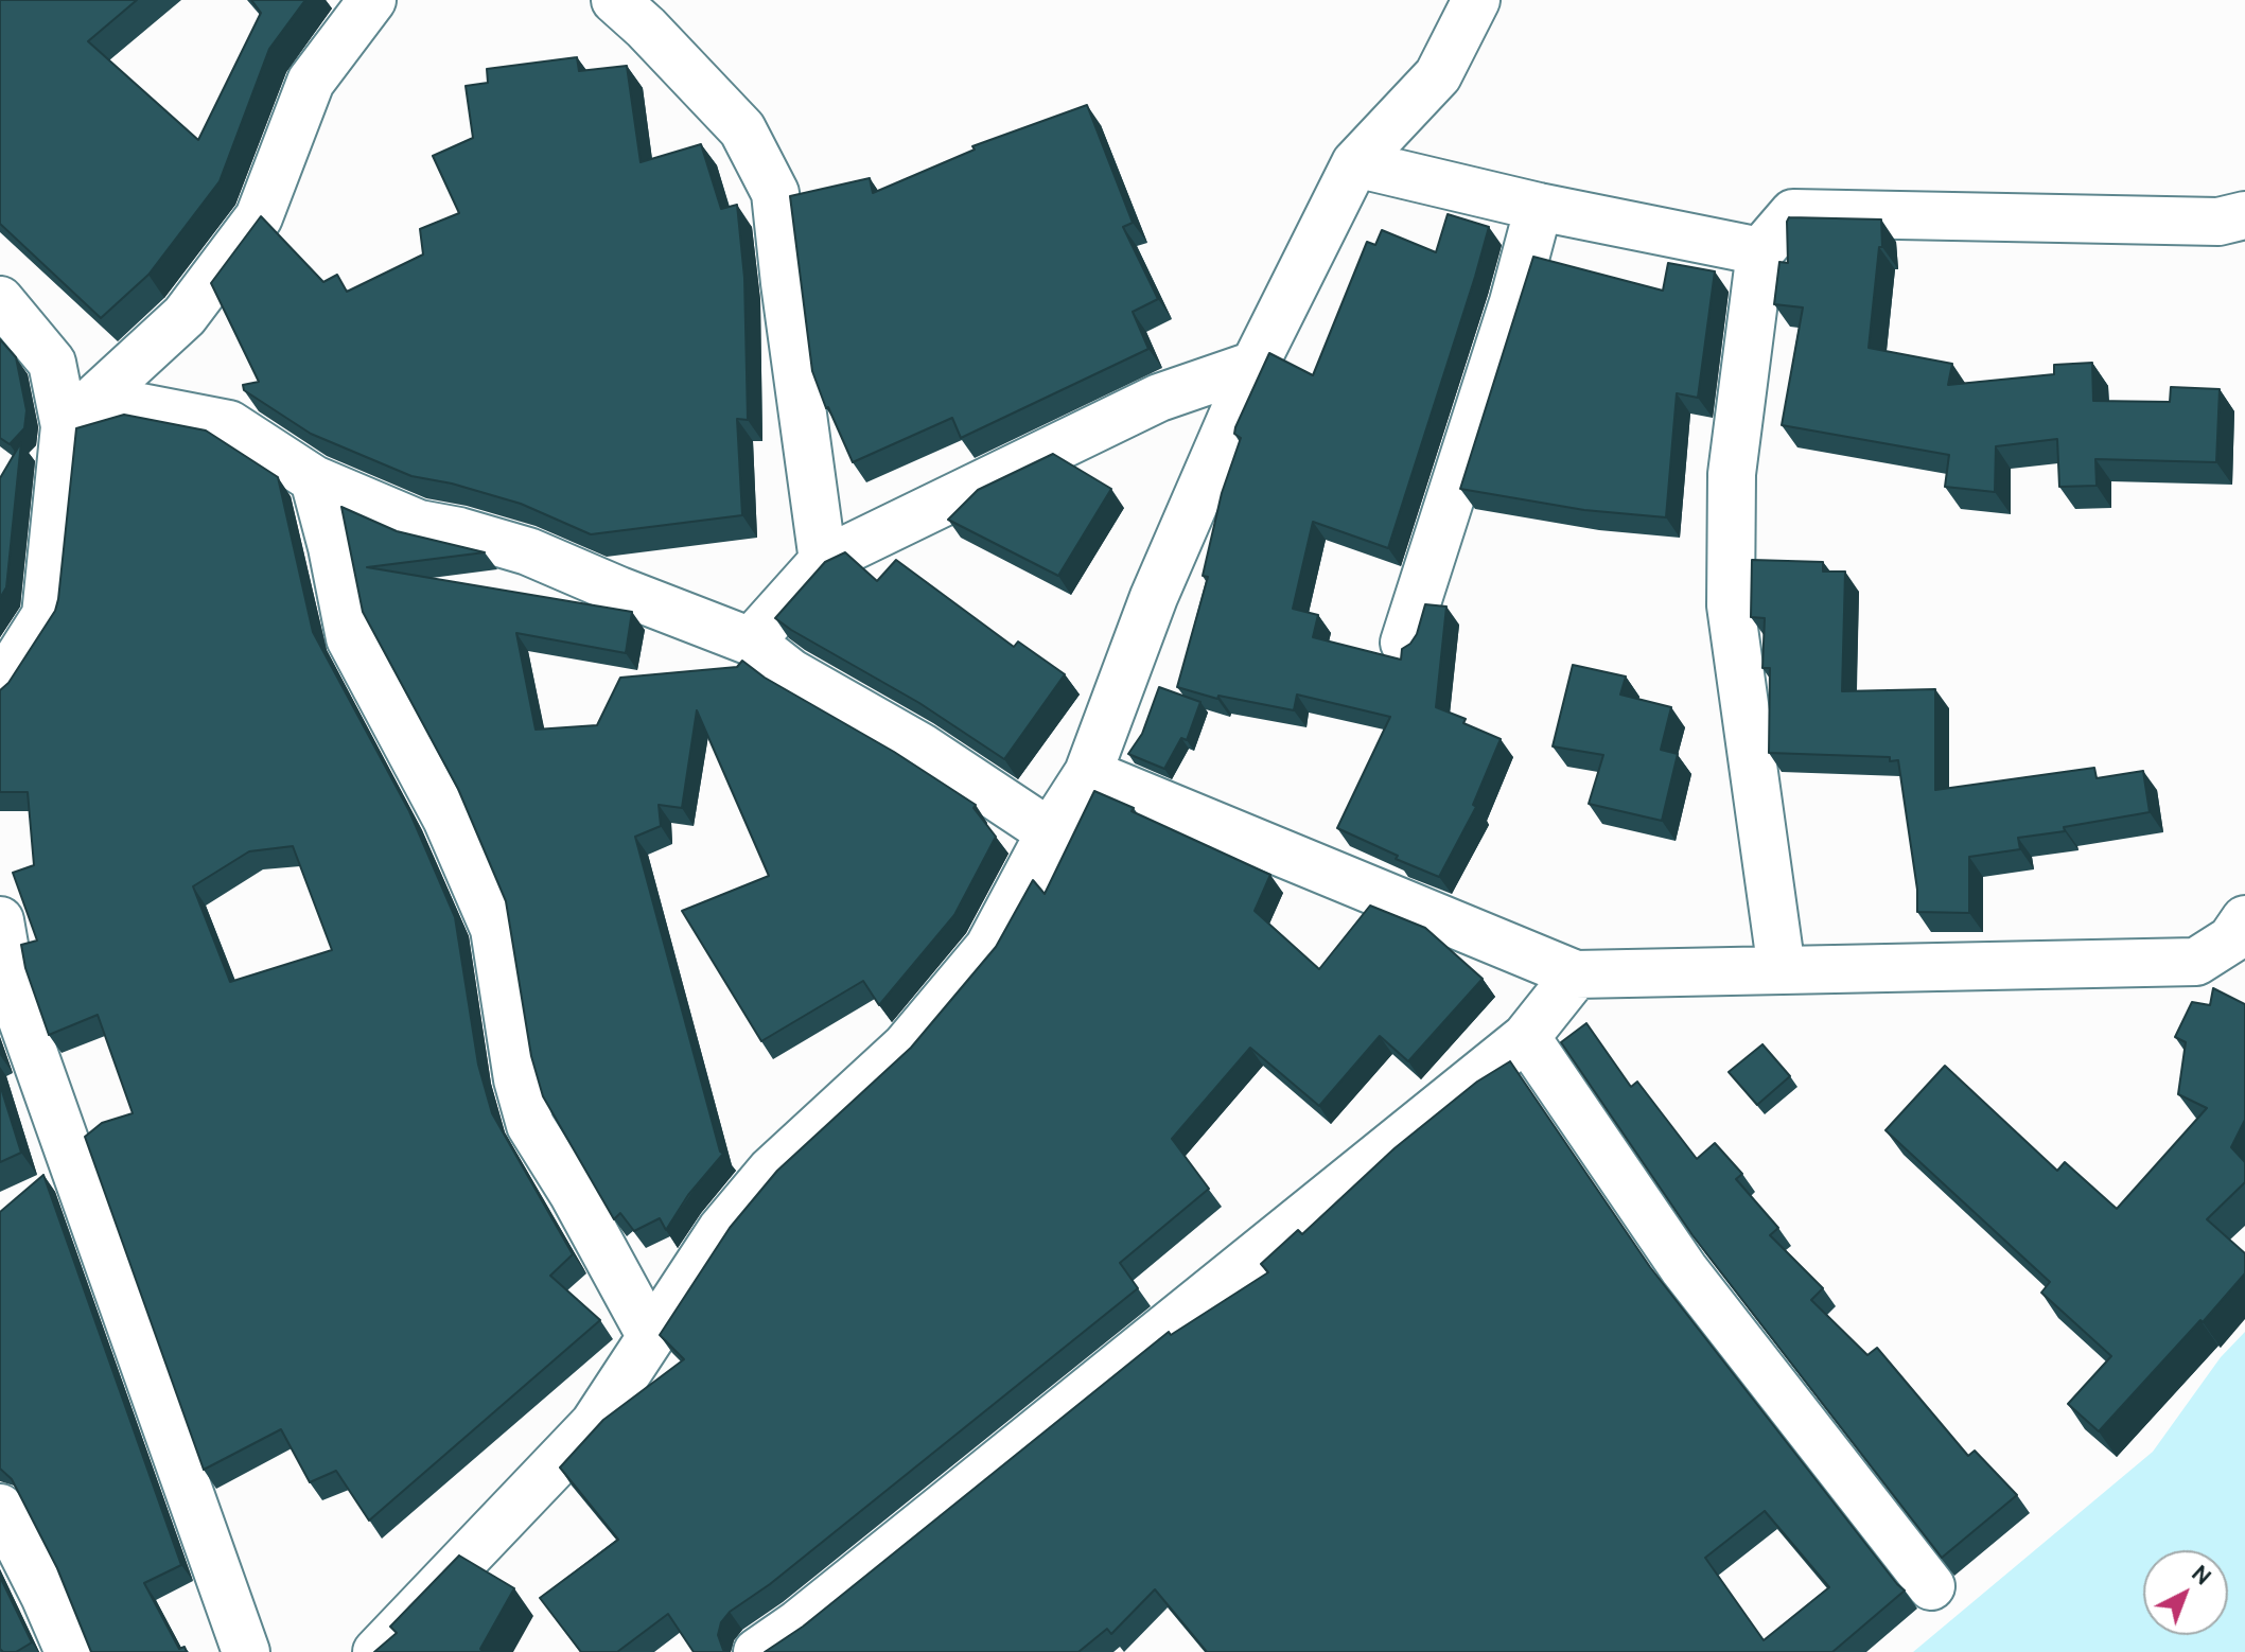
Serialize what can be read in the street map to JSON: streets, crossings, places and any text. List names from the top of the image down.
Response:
{
  "north": "top right"
}
